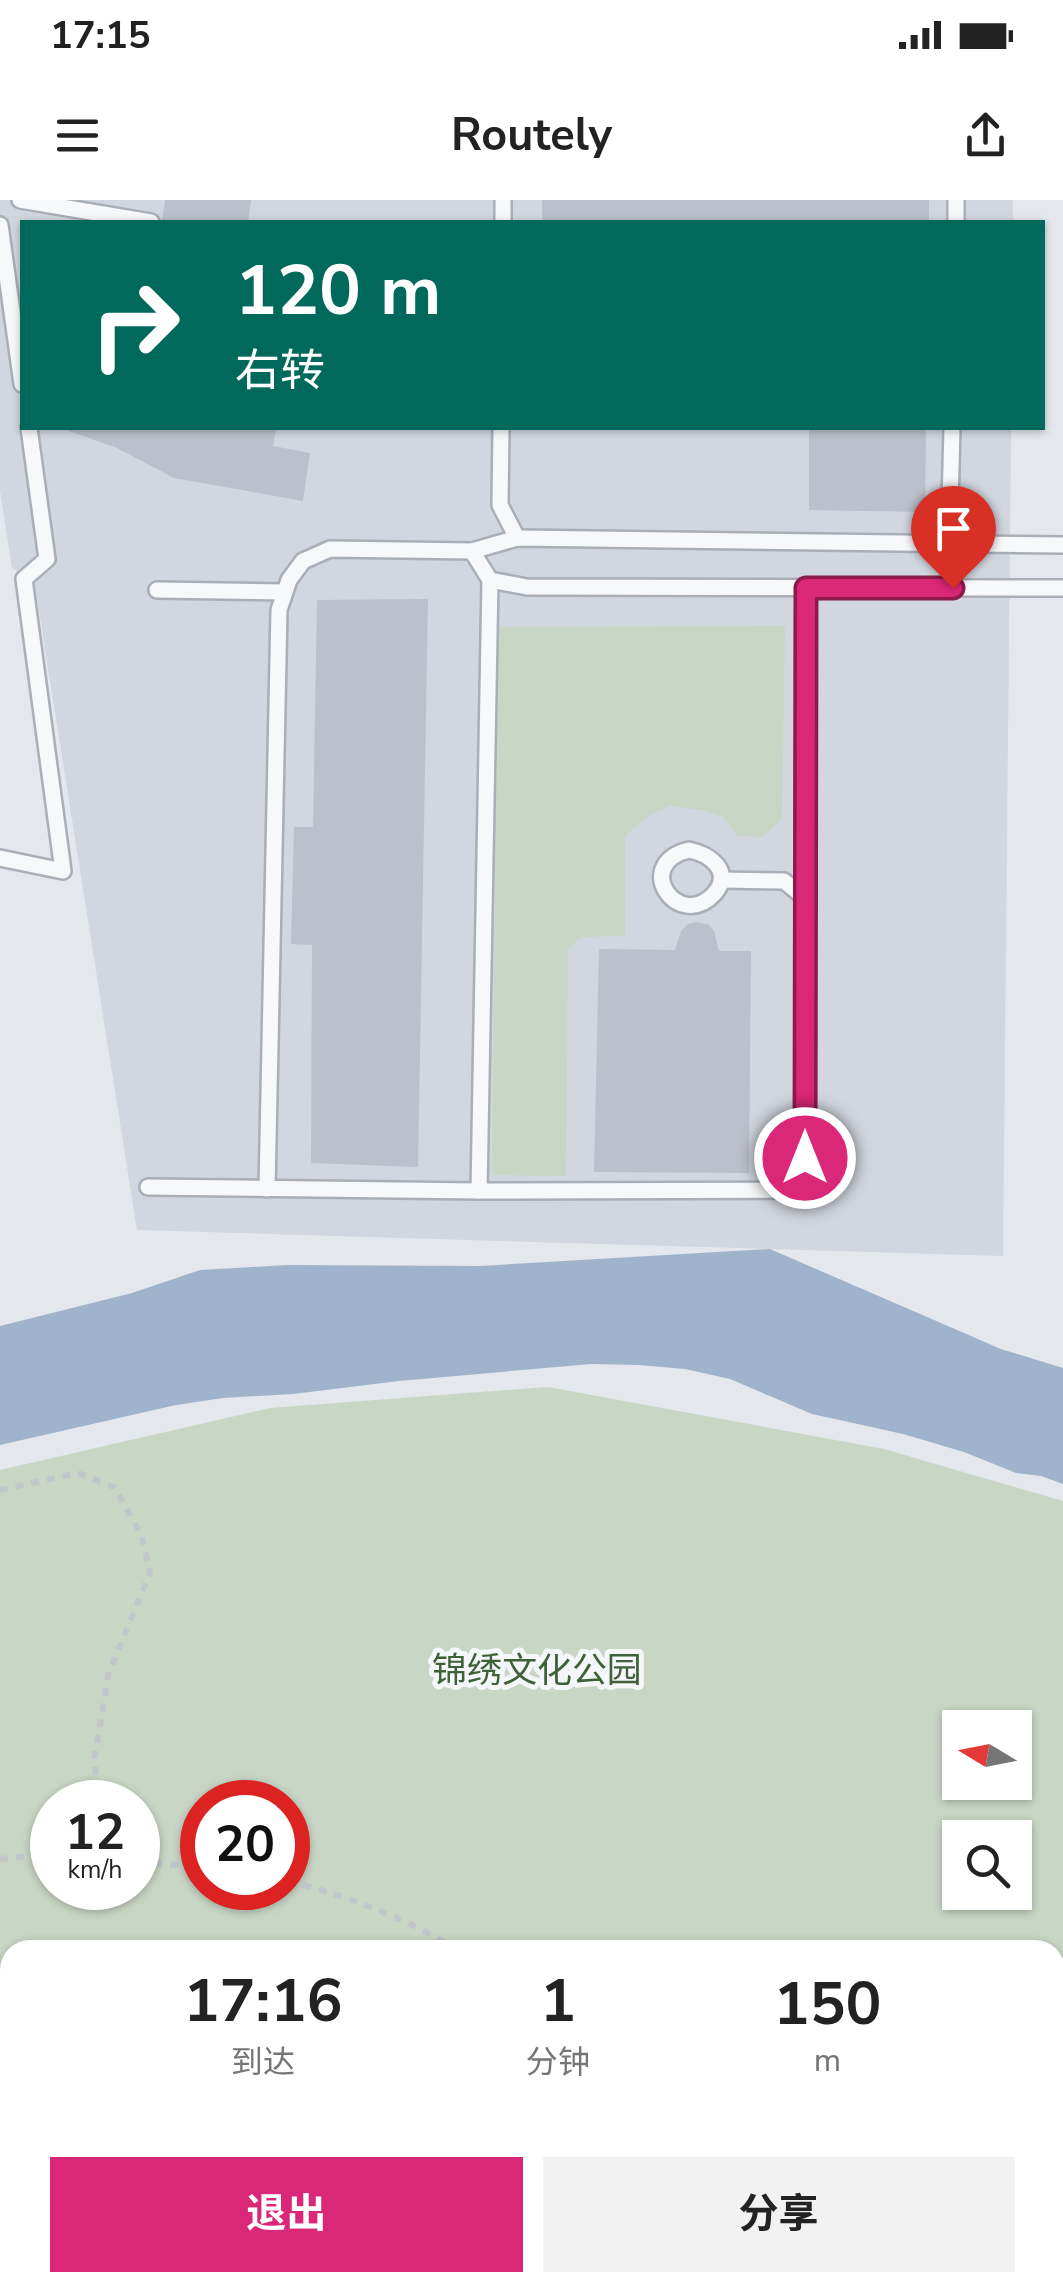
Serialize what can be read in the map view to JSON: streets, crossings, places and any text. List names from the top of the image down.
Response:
{
  "parks": ["锦绣文化公园"],
  "north": "left",
  "page": {
    "status": "17:15",
    "header": "Routely",
    "turn": ["120 m", "右转"],
    "speed": "12 km/h",
    "limit": "20",
    "eta": [
      "17:16",
      "到达",
      "1",
      "分钟",
      "150",
      "m"
    ],
    "buttons": ["退出", "分享"]
  }
}
